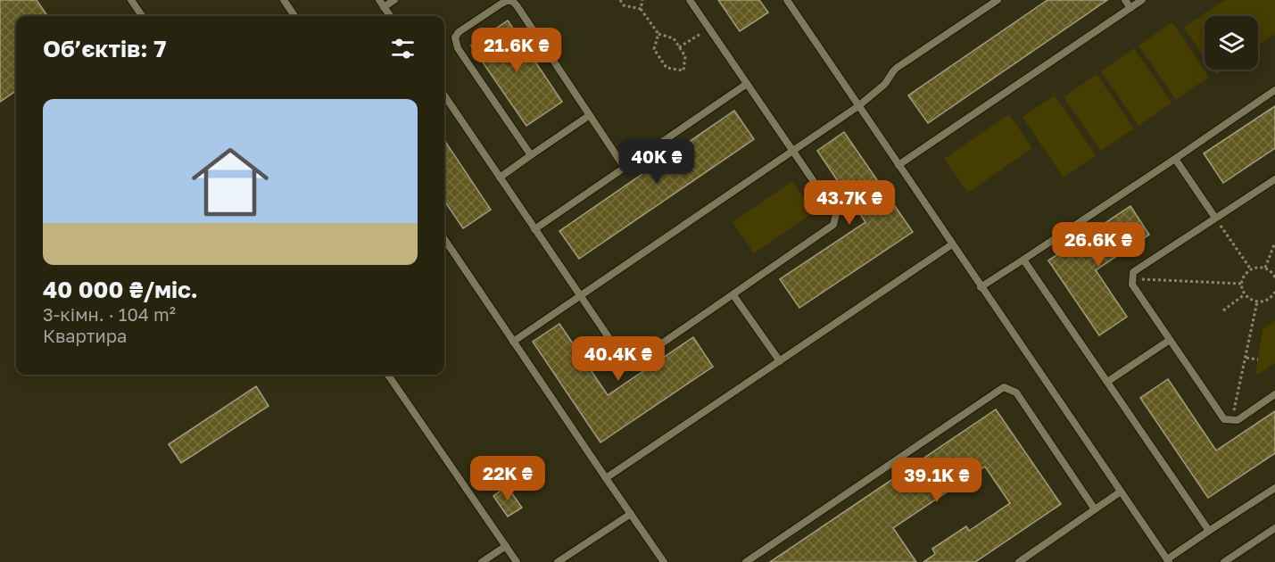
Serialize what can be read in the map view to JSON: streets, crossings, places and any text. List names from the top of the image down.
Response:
{
  "page": {
    "heading": "Об’єктів: 7",
    "price": [
      "21.6K ₴",
      "40K ₴",
      "43.7K ₴",
      "26.6K ₴",
      "40.4K ₴",
      "22K ₴",
      "39.1K ₴"
    ],
    "list": [
      {
        "name": "40 000 ₴/міс.",
        "note": "3-кімн. · 104 m² · Квартира"
      }
    ]
  }
}
